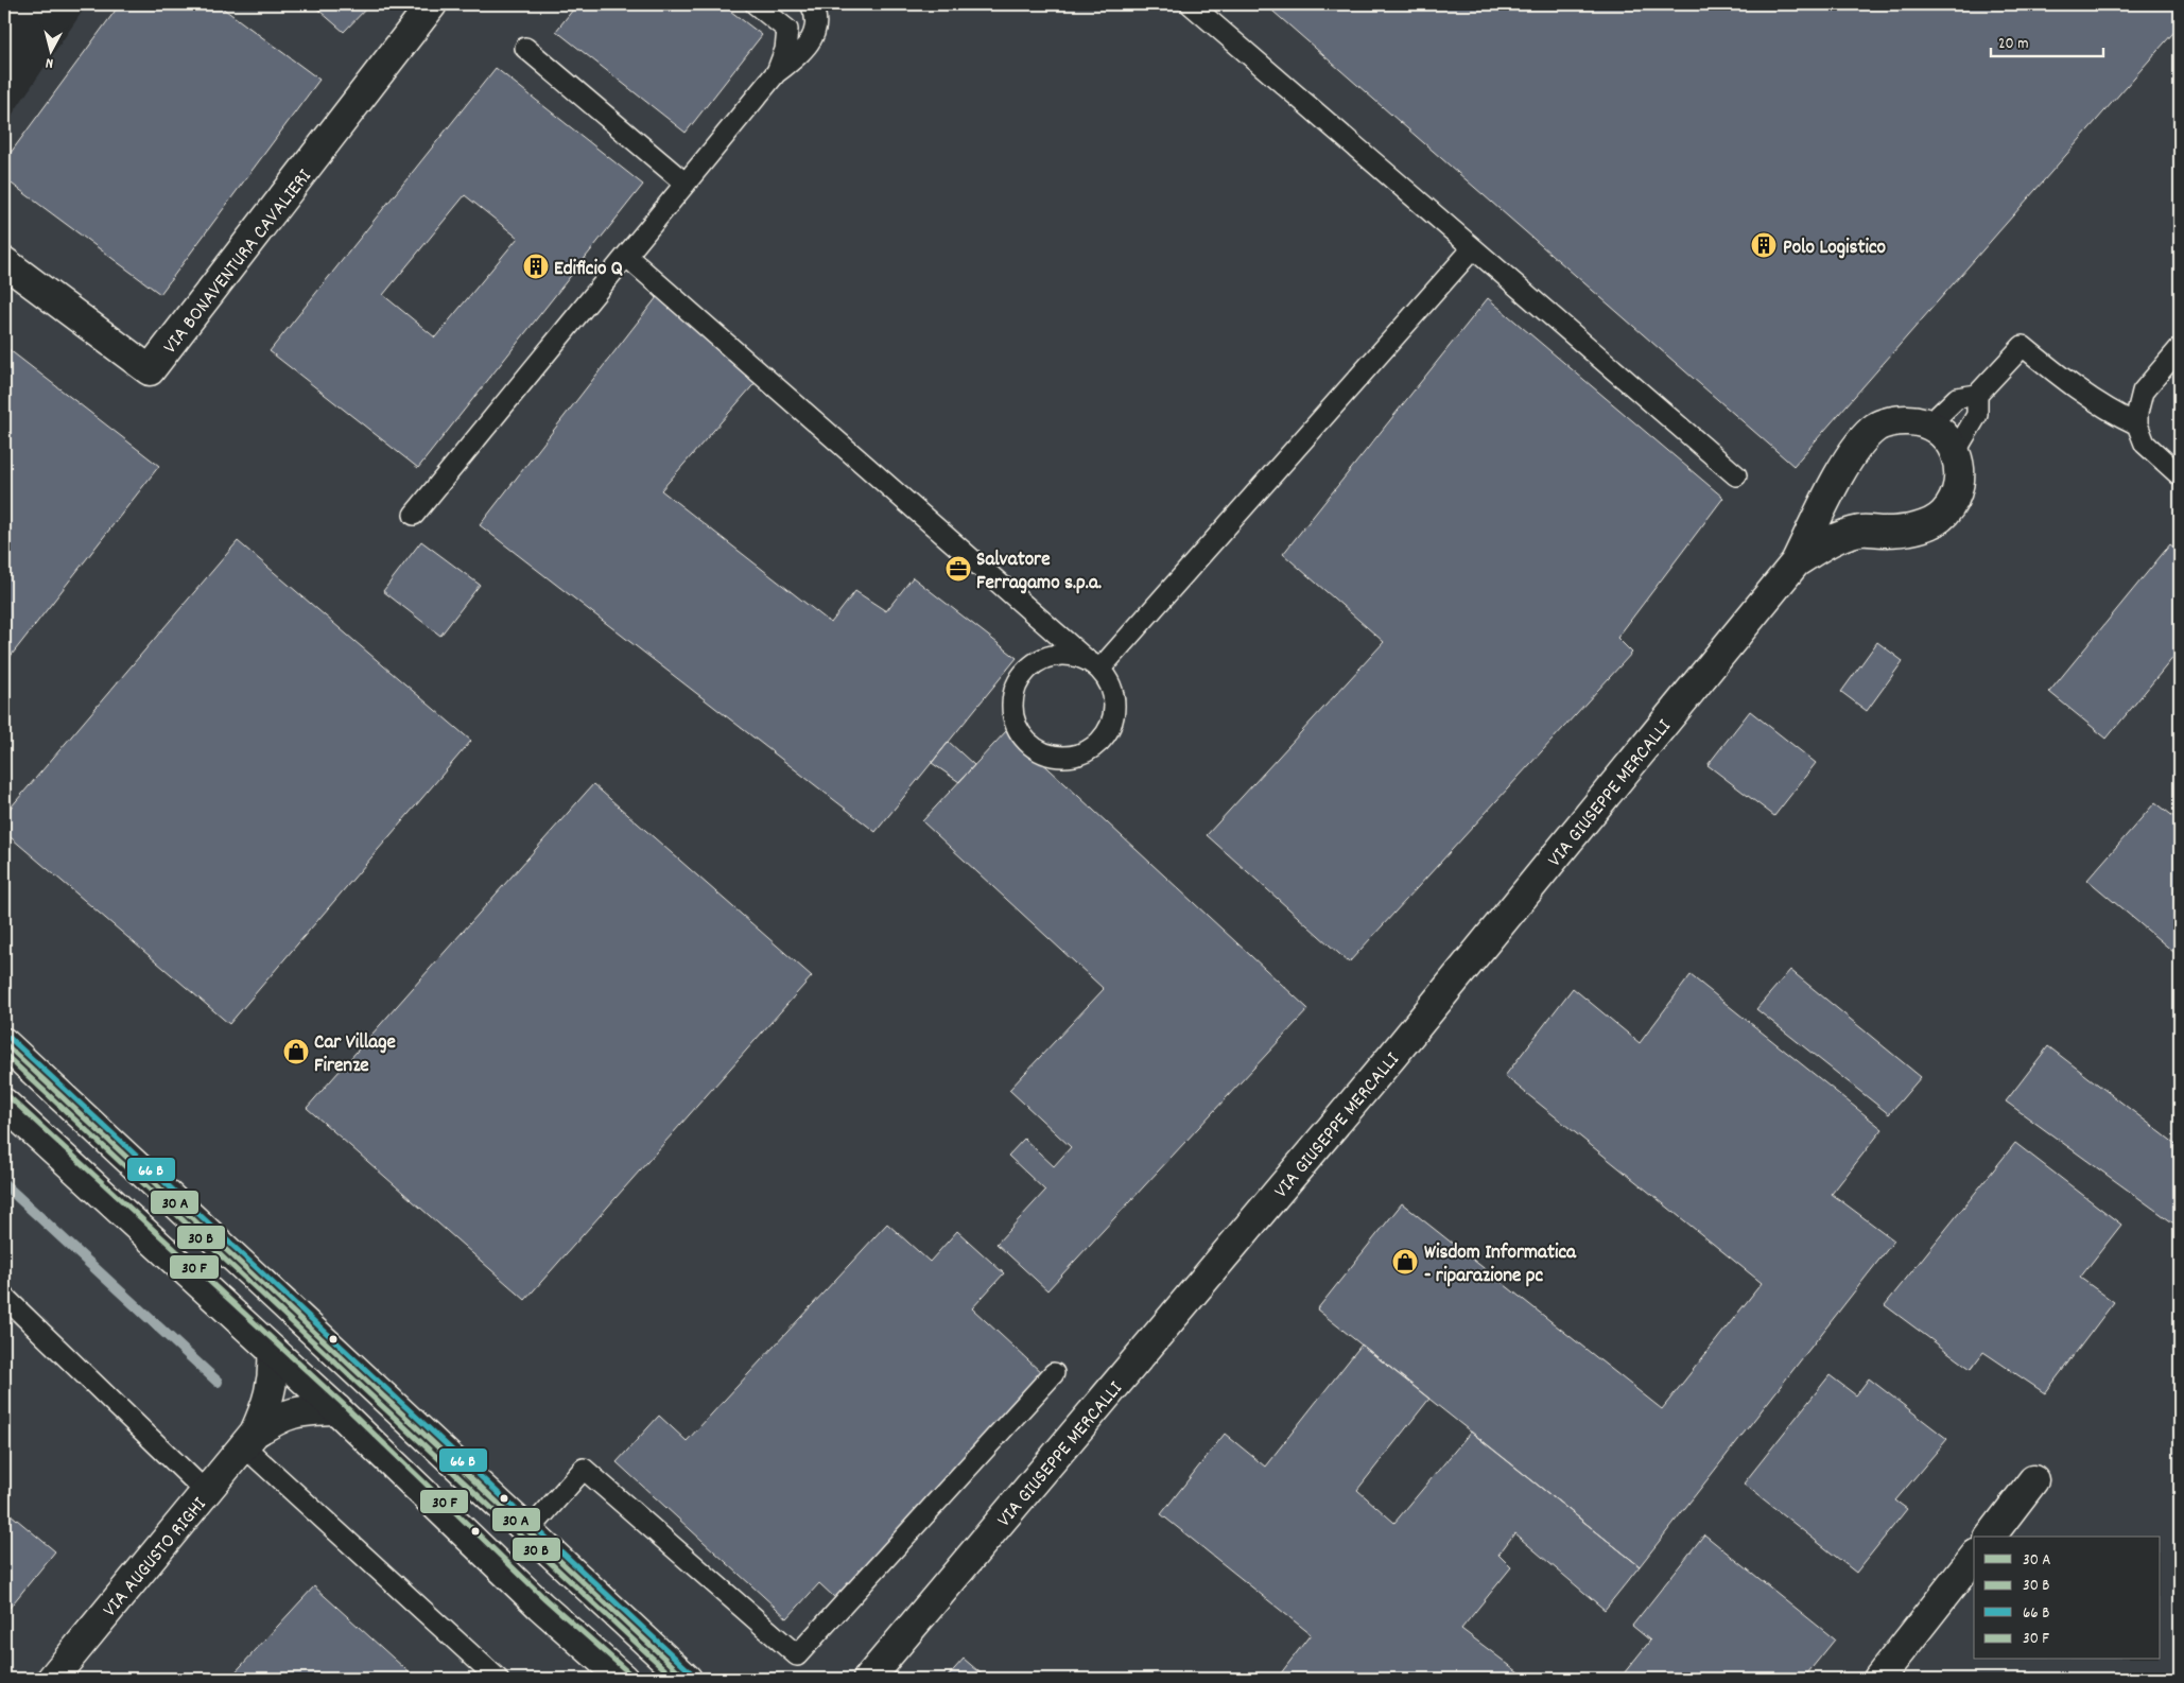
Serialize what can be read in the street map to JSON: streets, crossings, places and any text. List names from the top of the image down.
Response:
{
  "streets": {
    "street": ["VIA BONAVENTURA CAVALIERI", "VIA GIUSEPPE MERCALLI", "VIA AUGUSTO RIGHI"]
  },
  "places": {
    "building": ["Polo Logistico", "Edificio Q"],
    "office": ["Salvatore Ferragamo s.p.a."],
    "shop": ["Car Village Firenze", "Wisdom Informatica - riparazione pc"]
  },
  "legend": [
    "30 A",
    "30 B",
    "66 B",
    "30 F"
  ],
  "scale_bar": "20 m",
  "north": "bottom"
}
